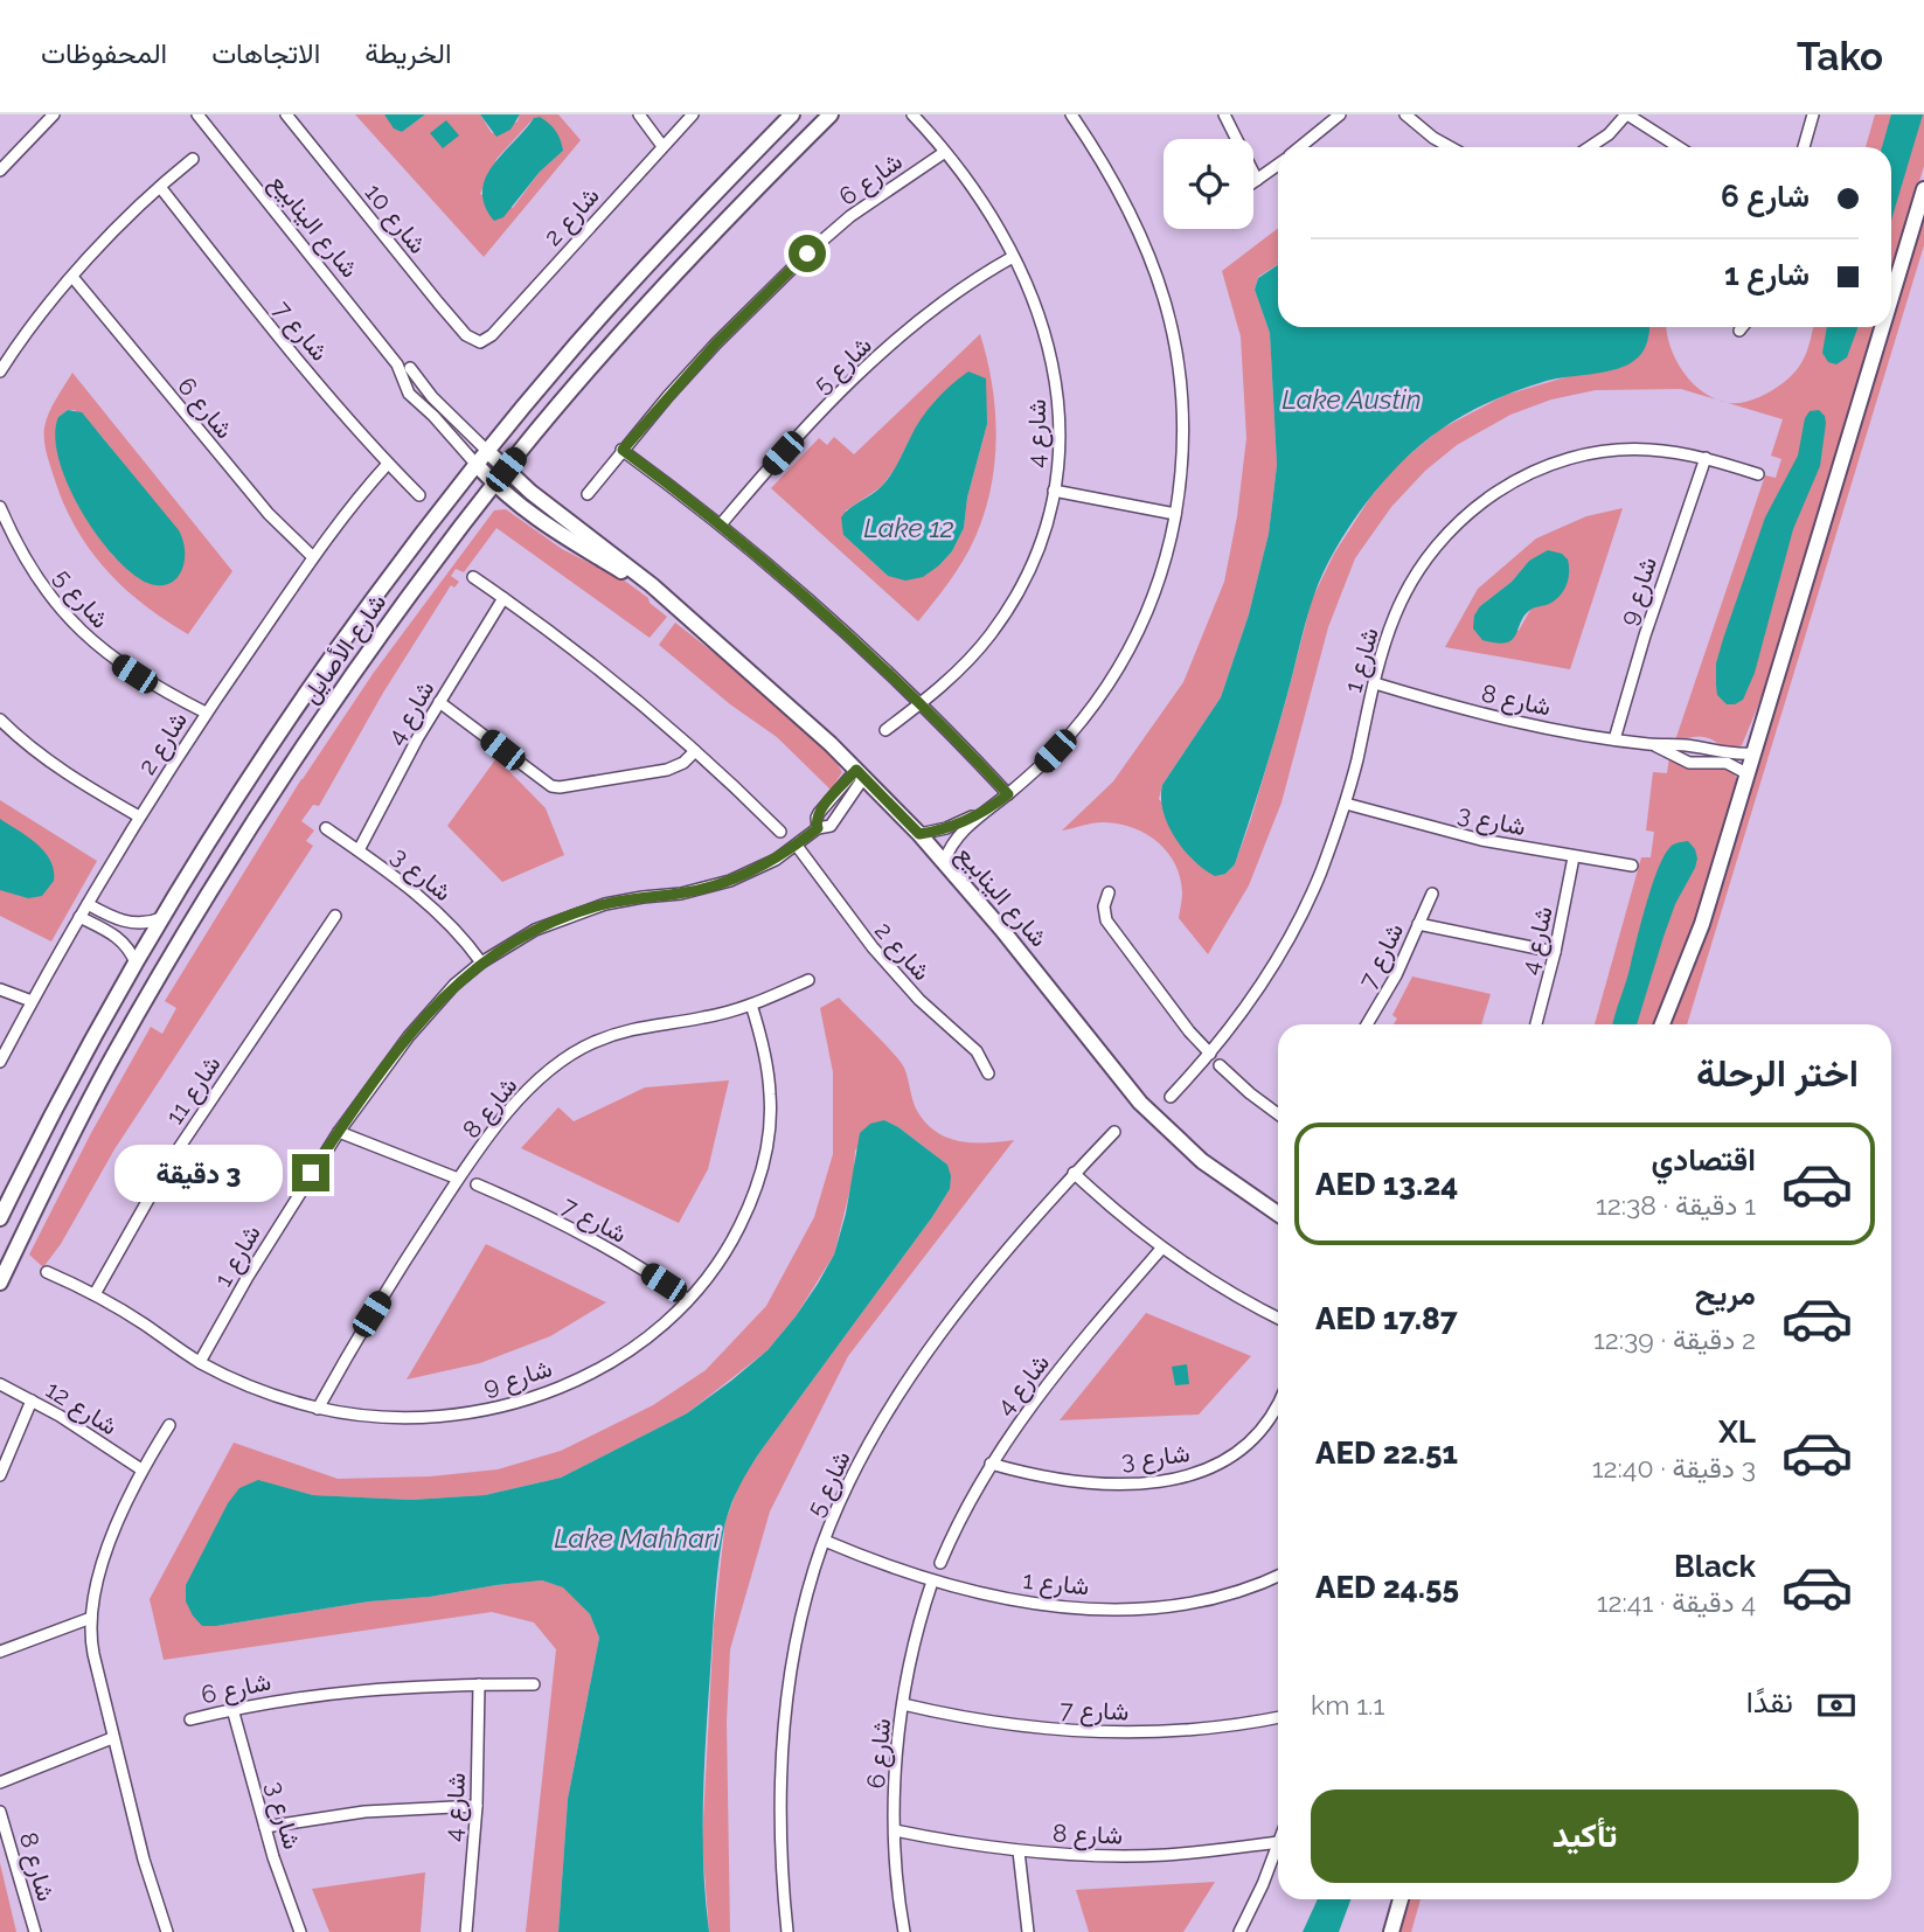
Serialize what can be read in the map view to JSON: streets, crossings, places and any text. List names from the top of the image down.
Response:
{
  "streets": {
    "main road": ["شارع الينابيع", "شارع الأصايل"],
    "street": [
      "شارع 6",
      "شارع 2",
      "شارع 10",
      "شارع 7",
      "شارع 5",
      "شارع 4",
      "شارع 9",
      "شارع 1",
      "شارع 8",
      "شارع 3",
      "شارع 11",
      "شارع 12"
    ]
  },
  "crossings": [
    ["شارع 6", "شارع 2"],
    ["شارع 6", "شارع 7"],
    ["شارع 6", "شارع 4"],
    ["شارع 6", "شارع 1"],
    ["شارع 6", "شارع 8"],
    ["شارع 6", "شارع 3"],
    ["شارع 2", "شارع 10"],
    ["شارع 2", "شارع 7"],
    ["شارع 2", "شارع 5"],
    ["شارع 2", "شارع 1"],
    ["شارع الينابيع", "شارع الأصايل"],
    ["شارع الينابيع", "شارع 1"],
    ["شارع 7", "شارع 9"],
    ["شارع 5", "شارع 4"],
    ["شارع 5", "شارع 1"],
    ["شارع 4", "شارع 3"],
    ["شارع 9", "شارع 1"],
    ["شارع 9", "شارع 8"],
    ["شارع 9", "شارع 11"],
    ["شارع 1", "شارع 8"],
    ["شارع 1", "شارع 3"]
  ],
  "water": ["Lake Austin", "Lake 12", "Lake Mahhari"],
  "page": {
    "header": "Tako",
    "nav": ["الخريطة", "الاتجاهات", "المحفوظات"],
    "banner": ["شارع 6", "شارع 1"],
    "heading": "اختر الرحلة",
    "list": [
      {
        "name": "اقتصادي",
        "note": "1 دقيقة · 12:38",
        "value": "AED 13.24"
      },
      {
        "name": "مريح",
        "note": "2 دقيقة · 12:39",
        "value": "AED 17.87"
      },
      {
        "name": "XL",
        "note": "3 دقيقة · 12:40",
        "value": "AED 22.51"
      },
      {
        "name": "Black",
        "note": "4 دقيقة · 12:41",
        "value": "AED 24.55"
      }
    ],
    "bubble": "3 دقيقة",
    "pay": ["نقدًا", "1.1 km"],
    "buttons": "تأكيد"
  }
}
